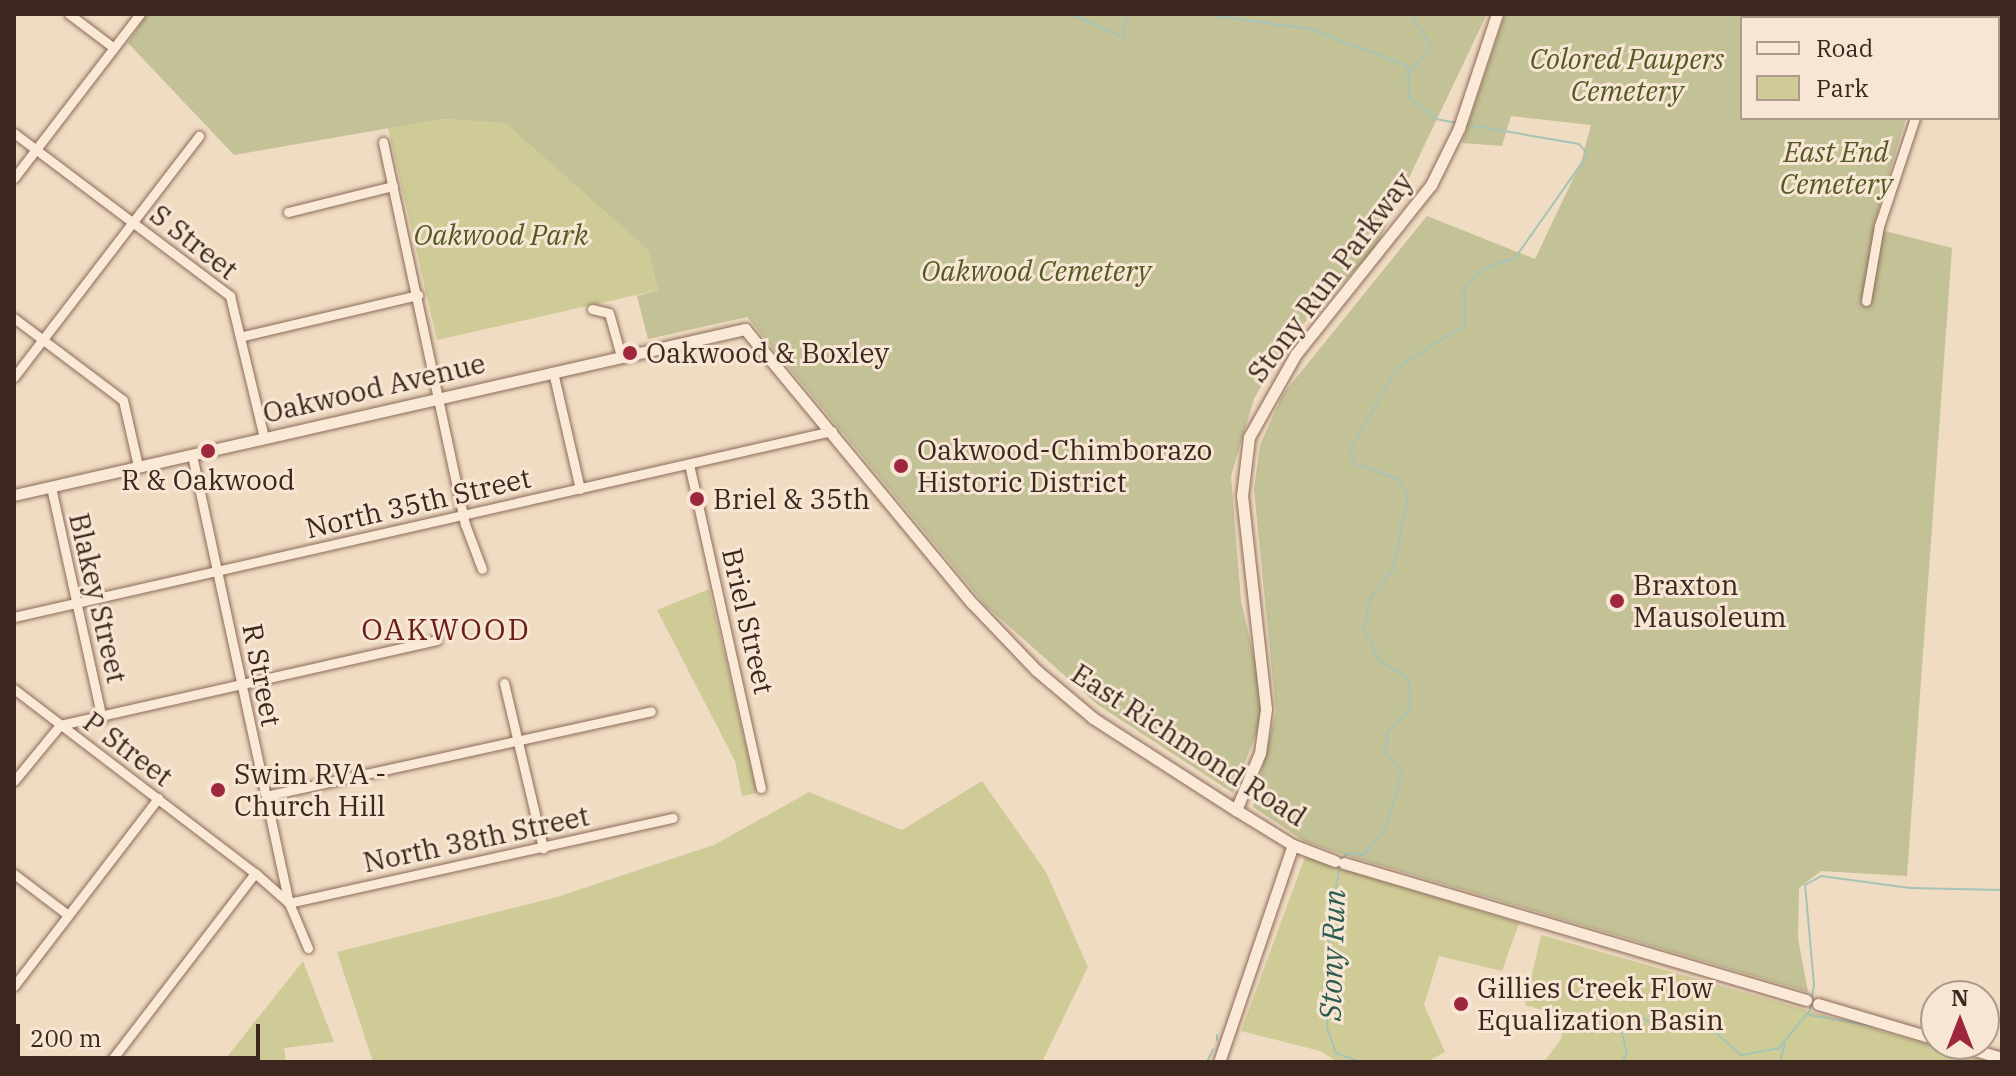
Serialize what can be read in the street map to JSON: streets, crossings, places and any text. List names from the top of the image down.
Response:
{
  "streets": {
    "street": [
      "S Street",
      "Stony Run Parkway",
      "Oakwood Avenue",
      "North 35th Street",
      "Blakey Street",
      "Briel Street",
      "R Street",
      "East Richmond Road",
      "P Street",
      "North 38th Street"
    ]
  },
  "crossings": [
    ["S Street", "Oakwood Avenue"],
    ["Stony Run Parkway", "East Richmond Road"],
    ["Oakwood Avenue", "Blakey Street"],
    ["Oakwood Avenue", "R Street"],
    ["Oakwood Avenue", "East Richmond Road"],
    ["North 35th Street", "Blakey Street"],
    ["North 35th Street", "Briel Street"],
    ["North 35th Street", "R Street"],
    ["North 35th Street", "East Richmond Road"],
    ["R Street", "P Street"],
    ["R Street", "North 38th Street"],
    ["P Street", "North 38th Street"]
  ],
  "districts": ["OAKWOOD"],
  "water": ["Stony Run"],
  "parks": [
    "Colored Paupers Cemetery",
    "East End Cemetery",
    "Oakwood Park",
    "Oakwood Cemetery"
  ],
  "places": [
    "Oakwood & Boxley",
    "R & Oakwood",
    "Oakwood-Chimborazo Historic District",
    "Briel & 35th",
    "Braxton Mausoleum",
    "Swim RVA - Church Hill",
    "Gillies Creek Flow Equalization Basin"
  ],
  "legend": ["Road", "Park"],
  "scale_bar": "200 m",
  "north": "top"
}
